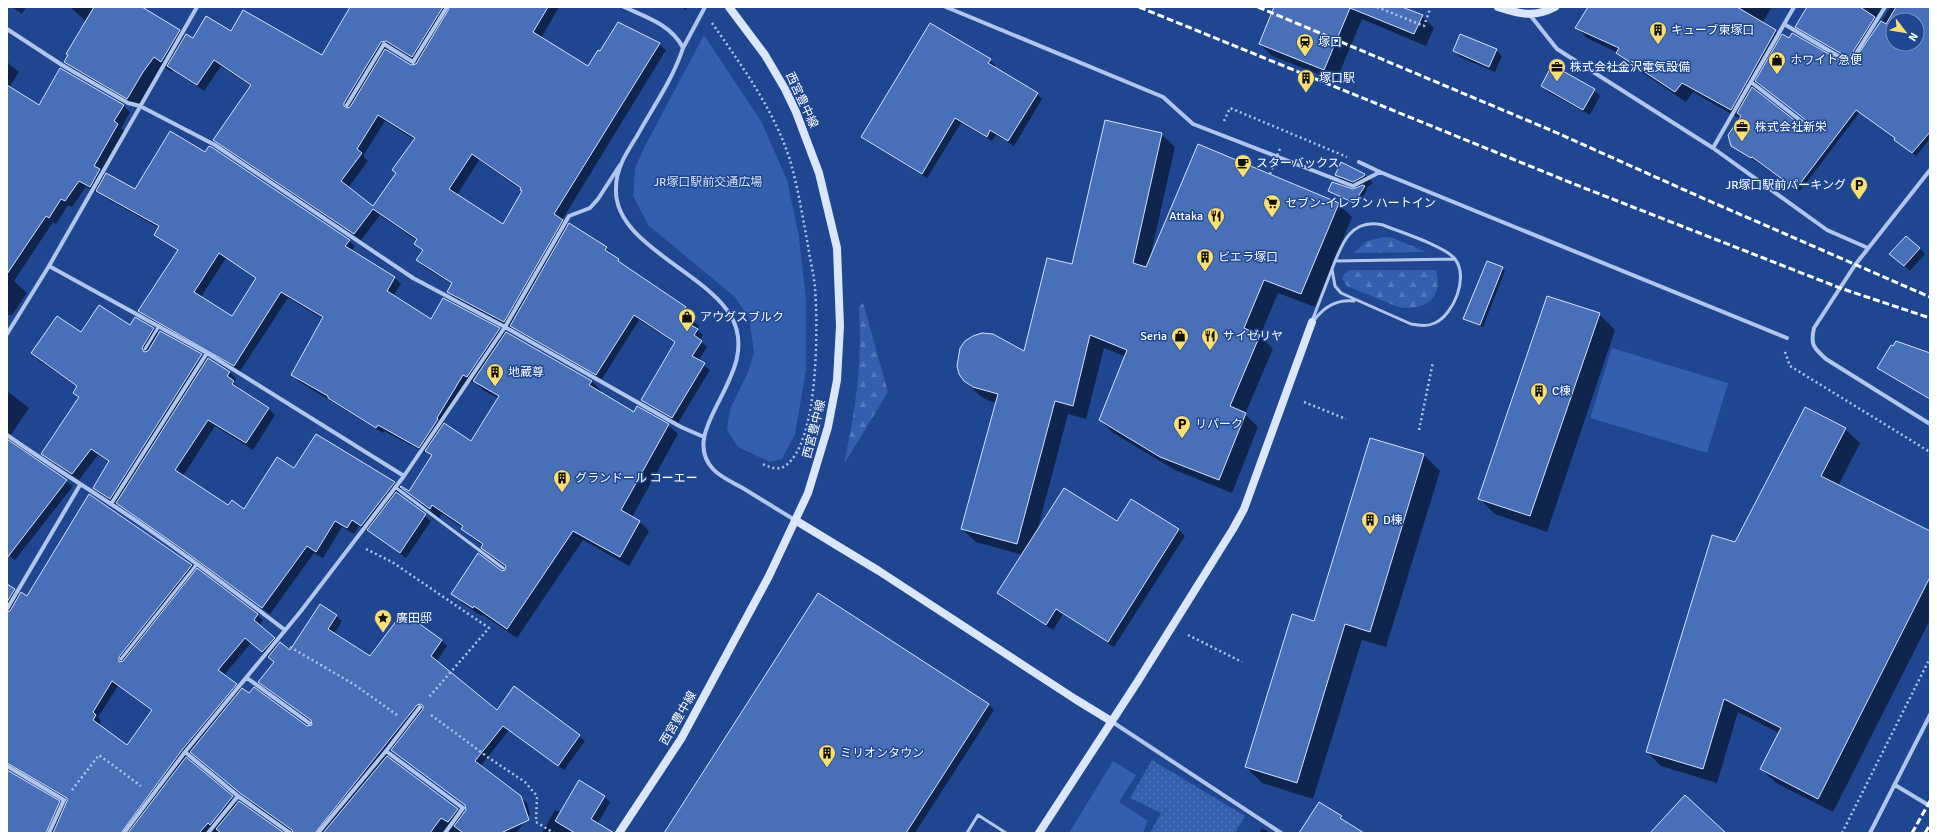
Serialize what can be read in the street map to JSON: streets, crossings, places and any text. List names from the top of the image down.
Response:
{
  "streets": {
    "street": ["西宮豊中線"]
  },
  "parks": ["JR塚口駅前交通広場"],
  "places": {
    "building": [
      "キューブ東塚口",
      "塚口駅",
      "ビエラ塚口",
      "地蔵尊",
      "C棟",
      "グランドール コーエー",
      "D棟",
      "ミリオンタウン"
    ],
    "station": ["塚口"],
    "shop": ["ホワイト急便", "アウグスブルク", "Seria"],
    "office": ["株式会社金沢電気設備", "株式会社新栄"],
    "cafe": ["スターバックス"],
    "parking": ["JR塚口駅前パーキング", "リパーク"],
    "supermarket": ["セブン‐イレブン ハートイン"],
    "restaurant": ["Attaka", "サイゼリヤ"],
    "place": ["廣田邸"]
  },
  "north": "bottom right"
}
